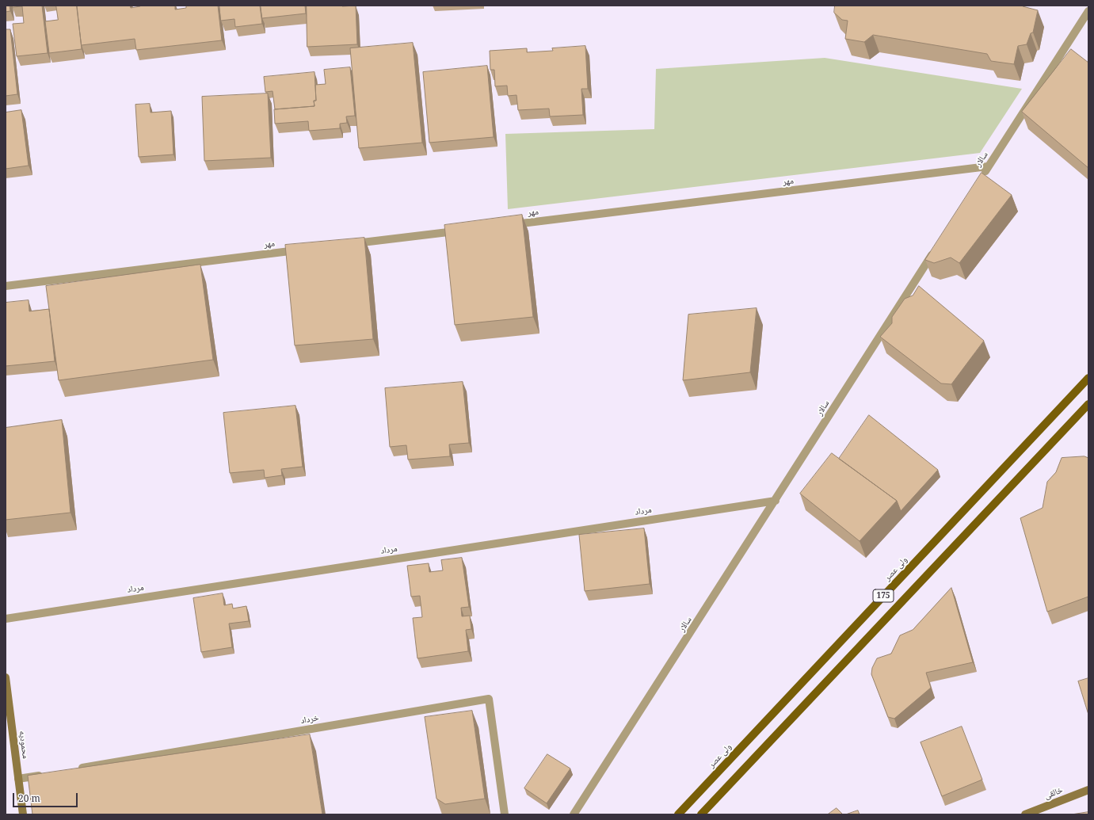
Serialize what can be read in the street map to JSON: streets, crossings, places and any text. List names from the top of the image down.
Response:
{
  "streets": {
    "main road": ["ولی عصر", "175"],
    "street": [
      "سالار",
      "مهر",
      "مرداد",
      "خرداد",
      "محمودیه",
      "خالقی"
    ]
  },
  "crossings": [
    ["سالار", "مهر"],
    ["سالار", "مرداد"]
  ],
  "scale_bar": "20 m"
}
